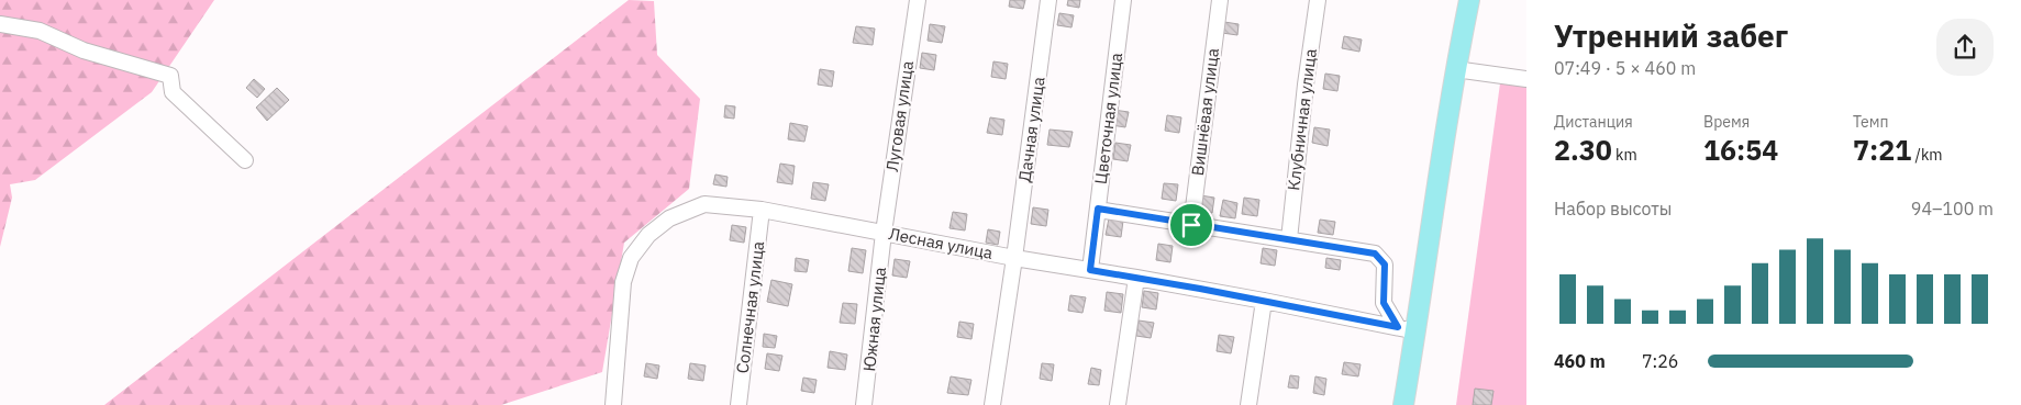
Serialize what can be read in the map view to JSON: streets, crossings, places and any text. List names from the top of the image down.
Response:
{
  "streets": {
    "street": [
      "Вишнёвая улица",
      "Луговая улица",
      "Цветочная улица",
      "Клубничная улица",
      "Дачная улица",
      "Лесная улица",
      "Солнечная улица",
      "Южная улица"
    ]
  },
  "crossings": [
    ["Луговая улица", "Лесная улица"],
    ["Луговая улица", "Южная улица"],
    ["Цветочная улица", "Лесная улица"],
    ["Дачная улица", "Лесная улица"],
    ["Лесная улица", "Солнечная улица"],
    ["Лесная улица", "Южная улица"]
  ],
  "page": {
    "heading": ["Утренний забег", "07:49 · 5 × 460 m"],
    "stats": [
      ["Дистанция", "2.30 km"],
      ["Время", "16:54"],
      ["Темп", "7:21 /km"]
    ],
    "chart": ["Набор высоты", "94–100 m"],
    "list": [
      {
        "name": "460 m",
        "note": "7:26"
      }
    ]
  }
}
